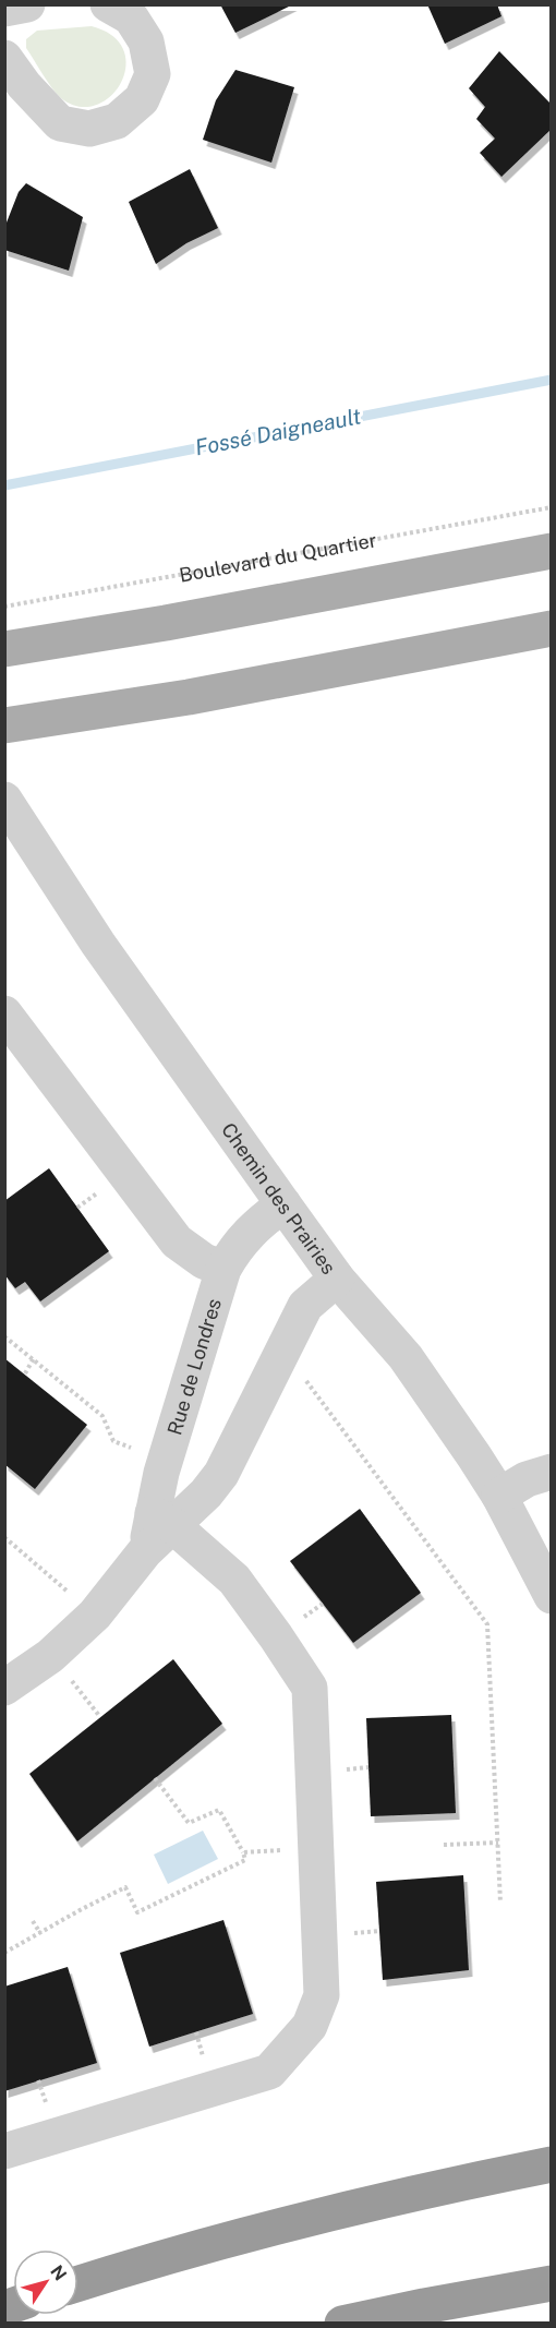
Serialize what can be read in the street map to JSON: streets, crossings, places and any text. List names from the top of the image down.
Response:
{
  "streets": {
    "street": ["Chemin des Prairies", "Rue de Londres"],
    "path": ["Boulevard du Quartier"]
  },
  "crossings": [
    ["Chemin des Prairies", "Rue de Londres"]
  ],
  "water": ["Fossé Daigneault"],
  "north": "top right"
}
